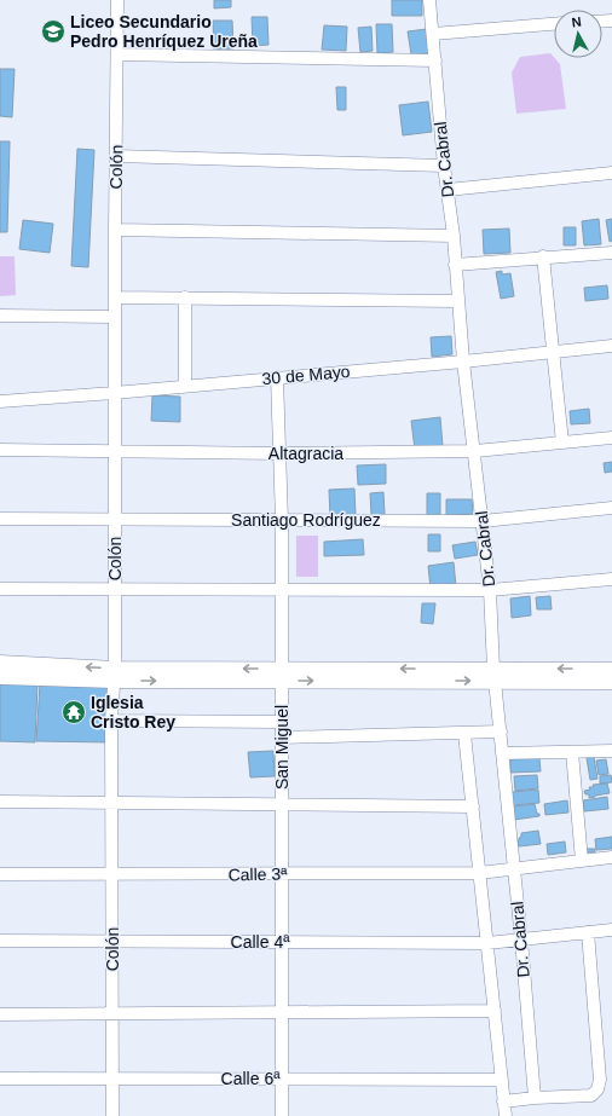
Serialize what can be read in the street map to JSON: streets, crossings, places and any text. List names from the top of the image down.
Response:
{
  "streets": {
    "street": [
      "Dr. Cabral",
      "Colón",
      "30 de Mayo",
      "Altagracia",
      "Santiago Rodríguez",
      "San Miguel",
      "Calle 3ª",
      "Calle 4ª",
      "Calle 6ª"
    ]
  },
  "crossings": [
    ["Dr. Cabral", "30 de Mayo"],
    ["Dr. Cabral", "Altagracia"],
    ["Dr. Cabral", "Santiago Rodríguez"],
    ["Dr. Cabral", "Calle 3ª"],
    ["Dr. Cabral", "Calle 4ª"],
    ["Colón", "30 de Mayo"],
    ["Colón", "Altagracia"],
    ["Colón", "Santiago Rodríguez"],
    ["Colón", "Calle 3ª"],
    ["Colón", "Calle 4ª"],
    ["Colón", "Calle 6ª"],
    ["30 de Mayo", "San Miguel"],
    ["Altagracia", "San Miguel"],
    ["Santiago Rodríguez", "San Miguel"],
    ["San Miguel", "Calle 3ª"],
    ["San Miguel", "Calle 4ª"],
    ["San Miguel", "Calle 6ª"]
  ],
  "places": {
    "school or university": ["Liceo Secundario Pedro Henríquez Ureña"],
    "temple": ["Iglesia Cristo Rey"]
  },
  "north": "top"
}
